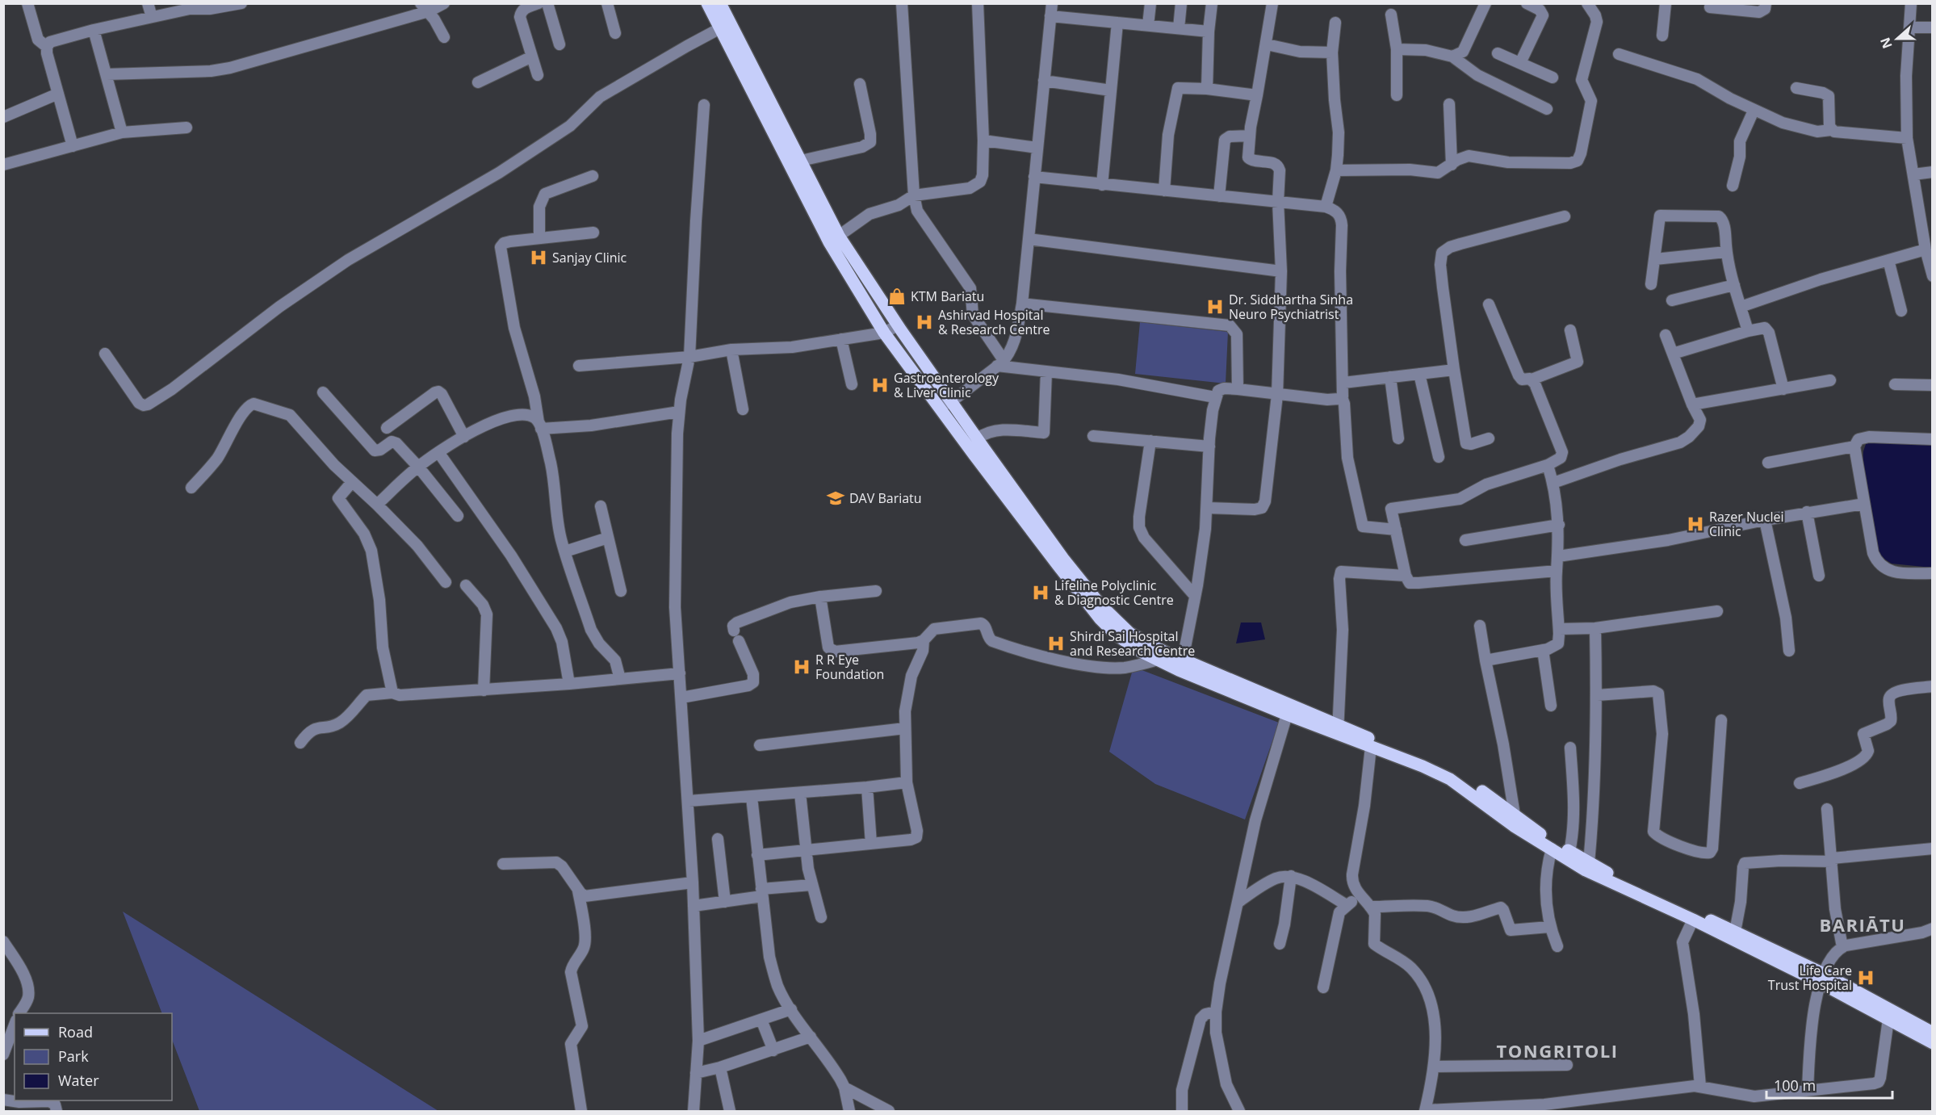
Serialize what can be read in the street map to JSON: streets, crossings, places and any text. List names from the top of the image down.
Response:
{
  "districts": ["BARIĀTU", "TONGRITOLI"],
  "places": {
    "hospital": [
      "Sanjay Clinic",
      "Dr. Siddhartha Sinha Neuro Psychiatrist",
      "Ashirvad Hospital & Research Centre",
      "Gastroenterology & Liver Clinic",
      "Razer Nuclei Clinic",
      "Lifeline Polyclinic & Diagnostic Centre",
      "Shirdi Sai Hospital and Research Centre",
      "R R Eye Foundation",
      "Life Care Trust Hospital"
    ],
    "shop": ["KTM Bariatu"],
    "school or university": ["DAV Bariatu"]
  },
  "legend": ["Road", "Park", "Water"],
  "scale_bar": "100 m",
  "north": "left"
}
